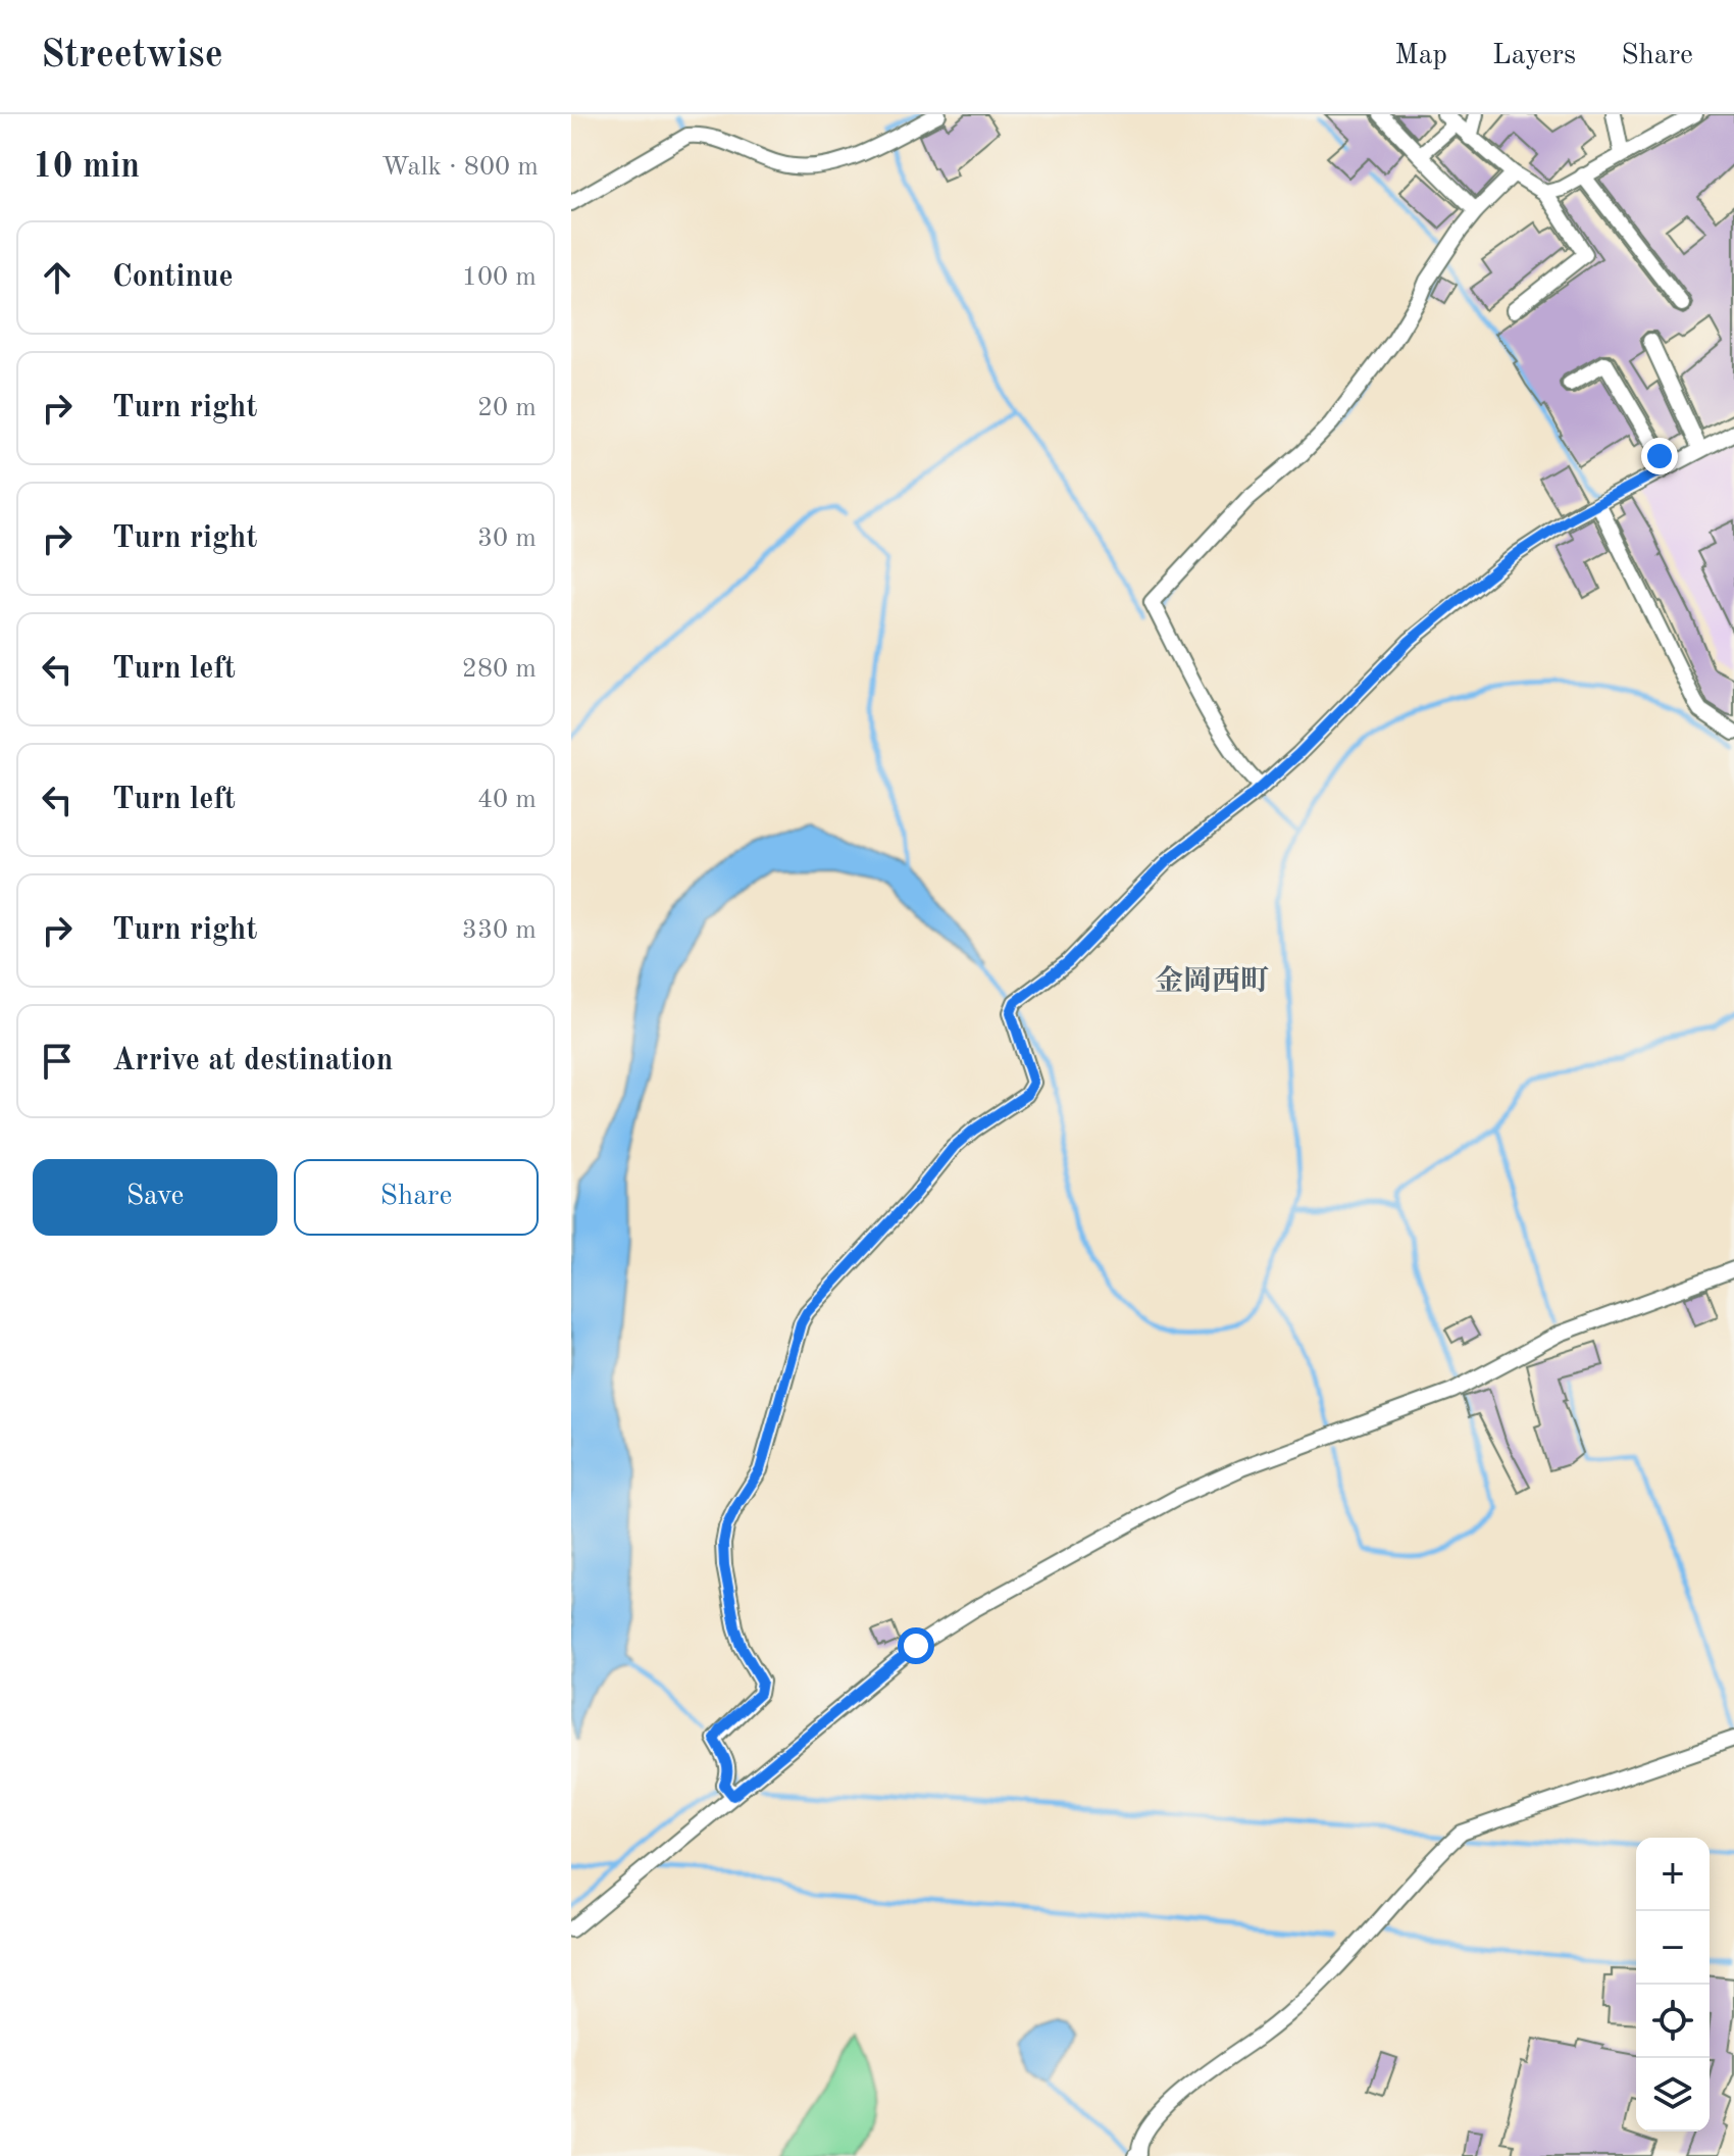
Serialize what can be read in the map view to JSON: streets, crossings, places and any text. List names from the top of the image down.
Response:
{
  "districts": ["金岡西町"],
  "page": {
    "header": "Streetwise",
    "nav": ["Map", "Layers", "Share"],
    "heading": ["10 min", "Walk · 800 m"],
    "list": [
      ["Continue", "100 m"],
      ["Turn right", "20 m"],
      ["Turn right", "30 m"],
      ["Turn left", "280 m"],
      ["Turn left", "40 m"],
      ["Turn right", "330 m"],
      "Arrive at destination"
    ],
    "buttons": ["Save", "Share"],
    "map_buttons": ["+", "−"]
  }
}
